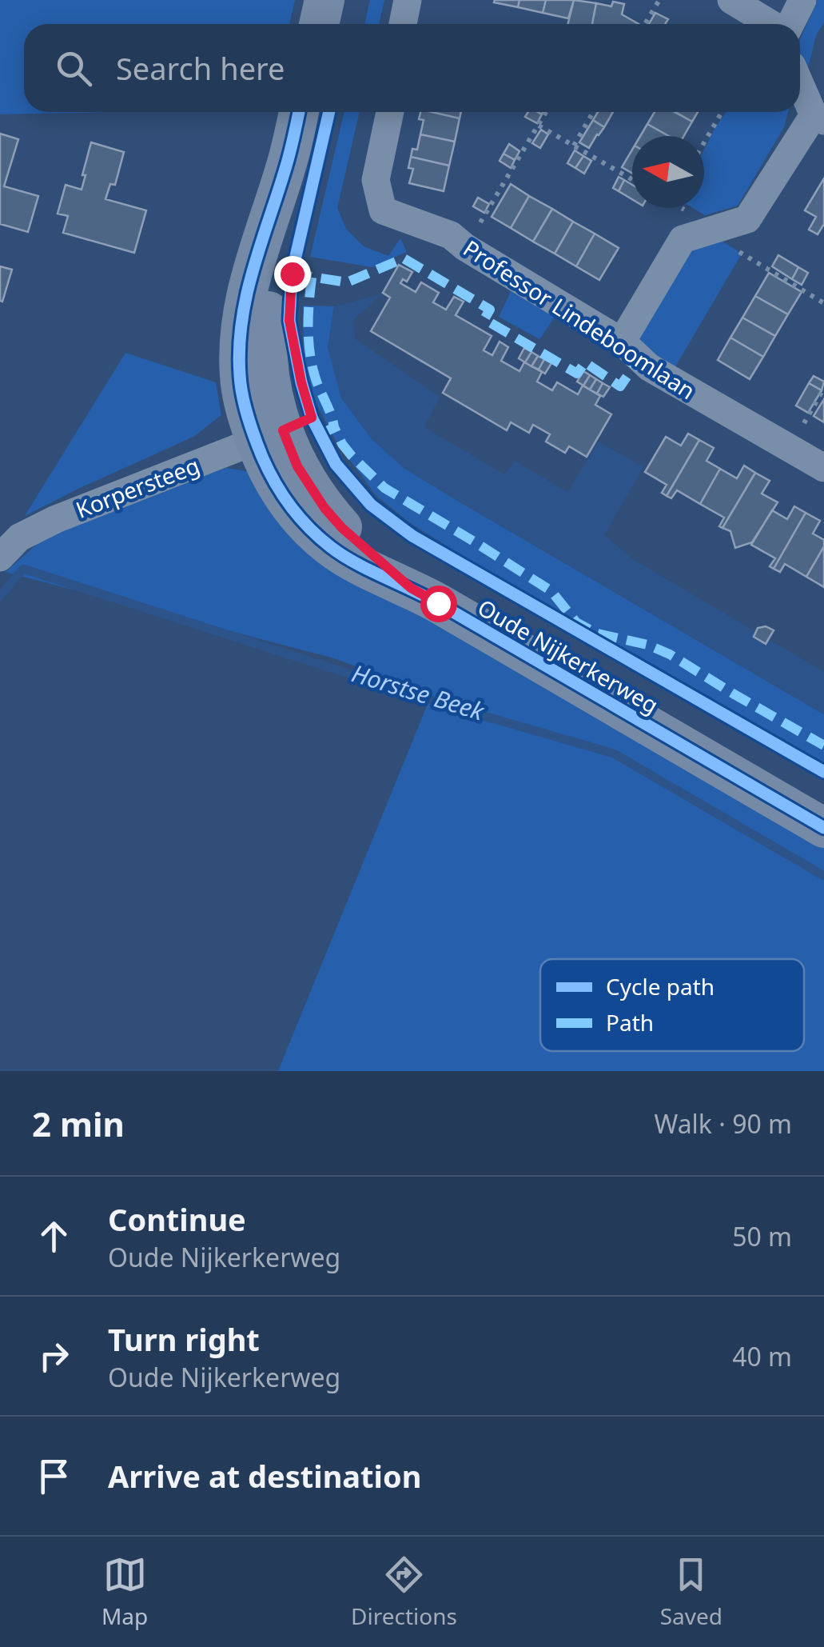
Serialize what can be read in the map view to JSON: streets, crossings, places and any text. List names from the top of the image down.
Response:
{
  "streets": {
    "street": ["Professor Lindeboomlaan", "Korpersteeg", "Oude Nijkerkerweg"]
  },
  "crossings": [
    ["Korpersteeg", "Oude Nijkerkerweg"]
  ],
  "water": ["Horstse Beek"],
  "legend": ["Cycle path", "Path"],
  "north": "left",
  "page": {
    "search": "Search here",
    "heading": ["2 min", "Walk · 90 m"],
    "list": [
      ["Continue", "Oude Nijkerkerweg", "50 m"],
      ["Turn right", "Oude Nijkerkerweg", "40 m"],
      "Arrive at destination"
    ],
    "nav": ["Map", "Directions", "Saved"]
  }
}
